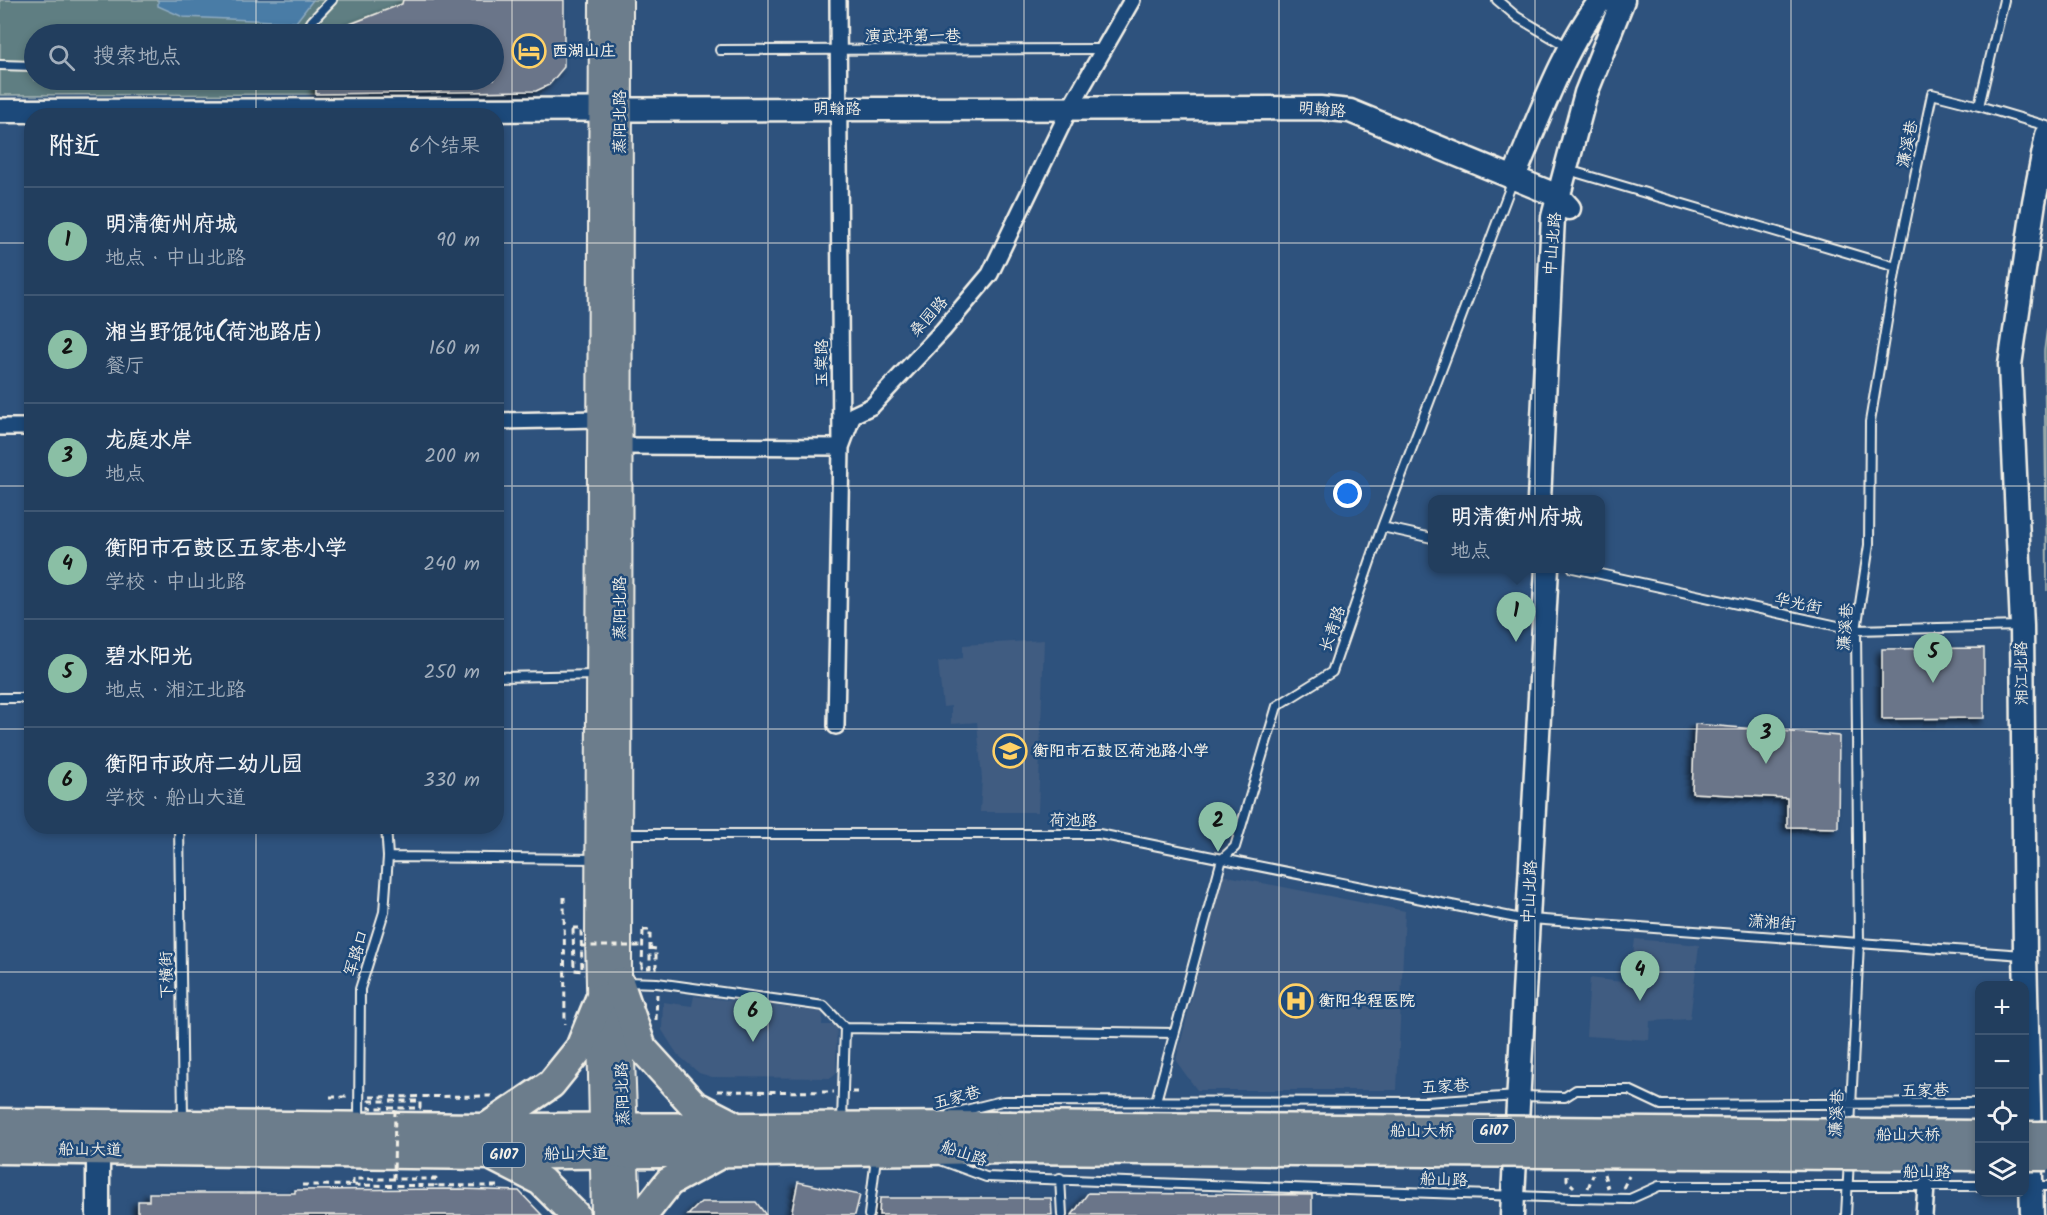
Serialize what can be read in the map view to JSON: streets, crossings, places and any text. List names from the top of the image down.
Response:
{
  "streets": {
    "highway": ["船山大桥", "G107", "船山大道"],
    "main road": [
      "明翰路",
      "蒸阳北路",
      "中山北路",
      "湘江北路"
    ],
    "street": ["桑园路", "玉棠路"],
    "lane": [
      "演武坪第一巷",
      "濂溪巷",
      "华光街",
      "长青路",
      "荷池路",
      "潇湘街",
      "军路口",
      "下横街",
      "五家巷",
      "船山路"
    ]
  },
  "crossings": [
    ["演武坪第一巷", "桑园路"],
    ["演武坪第一巷", "玉棠路"],
    ["明翰路", "蒸阳北路"],
    ["明翰路", "中山北路"],
    ["明翰路", "桑园路"],
    ["明翰路", "玉棠路"],
    ["明翰路", "长青路"],
    ["蒸阳北路", "荷池路"],
    ["蒸阳北路", "船山大道"],
    ["濂溪巷", "华光街"],
    ["濂溪巷", "潇湘街"],
    ["濂溪巷", "五家巷"],
    ["濂溪巷", "船山路"],
    ["中山北路", "荷池路"],
    ["中山北路", "潇湘街"],
    ["中山北路", "五家巷"],
    ["中山北路", "船山路"],
    ["桑园路", "玉棠路"],
    ["华光街", "湘江北路"],
    ["长青路", "荷池路"],
    ["长青路", "五家巷"],
    ["湘江北路", "潇湘街"],
    ["荷池路", "潇湘街"],
    ["军路口", "船山大道"],
    ["下横街", "船山大道"],
    ["五家巷", "船山大道"],
    ["五家巷", "船山路"],
    ["船山大桥", "船山大道"],
    ["船山大道", "船山路"]
  ],
  "places": {
    "hotel": ["西湖山庄"],
    "school or university": ["衡阳市石鼓区荷池路小学"],
    "hospital": ["衡阳华程医院"]
  },
  "page": {
    "search": "搜索地点",
    "heading": ["附近", "6个结果"],
    "list": [
      {
        "mark": "1",
        "name": "明清衡州府城",
        "note": "地点 · 中山北路",
        "value": "90 m"
      },
      {
        "mark": "2",
        "name": "湘当野馄饨(荷池路店）",
        "note": "餐厅",
        "value": "160 m"
      },
      {
        "mark": "3",
        "name": "龙庭水岸",
        "note": "地点",
        "value": "200 m"
      },
      {
        "mark": "4",
        "name": "衡阳市石鼓区五家巷小学",
        "note": "学校 · 中山北路",
        "value": "240 m"
      },
      {
        "mark": "5",
        "name": "碧水阳光",
        "note": "地点 · 湘江北路",
        "value": "250 m"
      },
      {
        "mark": "6",
        "name": "衡阳市政府二幼儿园",
        "note": "学校 · 船山大道",
        "value": "330 m"
      }
    ],
    "popup": ["明清衡州府城", "地点"],
    "pins": [
      "1",
      "5",
      "3",
      "2",
      "4",
      "6"
    ],
    "map_buttons": ["+", "−"]
  }
}
